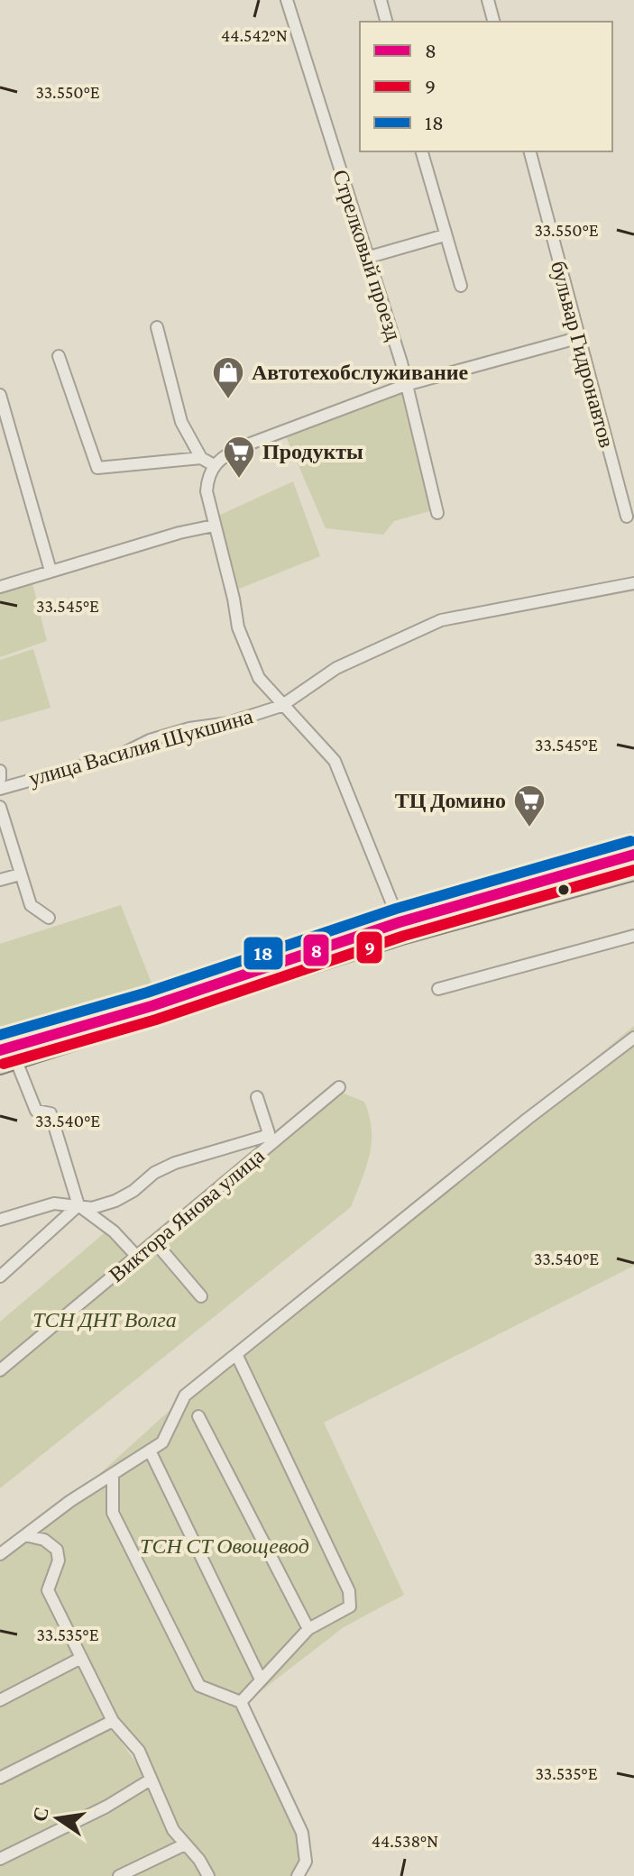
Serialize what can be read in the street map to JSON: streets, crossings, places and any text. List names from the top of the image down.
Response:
{
  "streets": {
    "street": [
      "Стрелковый проезд",
      "бульвар Гидронавтов",
      "улица Василия Шукшина",
      "Виктора Янова улица"
    ]
  },
  "parks": ["ТСН ДНТ Волга", "ТСН СТ Овощевод"],
  "places": {
    "shop": ["Автотехобслуживание"],
    "supermarket": ["Продукты", "ТЦ Домино"]
  },
  "lines": ["transit line 18", "transit line 8", "transit line 9"],
  "legend": ["8", "9", "18"],
  "north": "left",
  "coordinates": [
    "44.542°N",
    "33.550°E",
    "33.545°E",
    "33.540°E",
    "33.535°E",
    "44.538°N"
  ]
}
